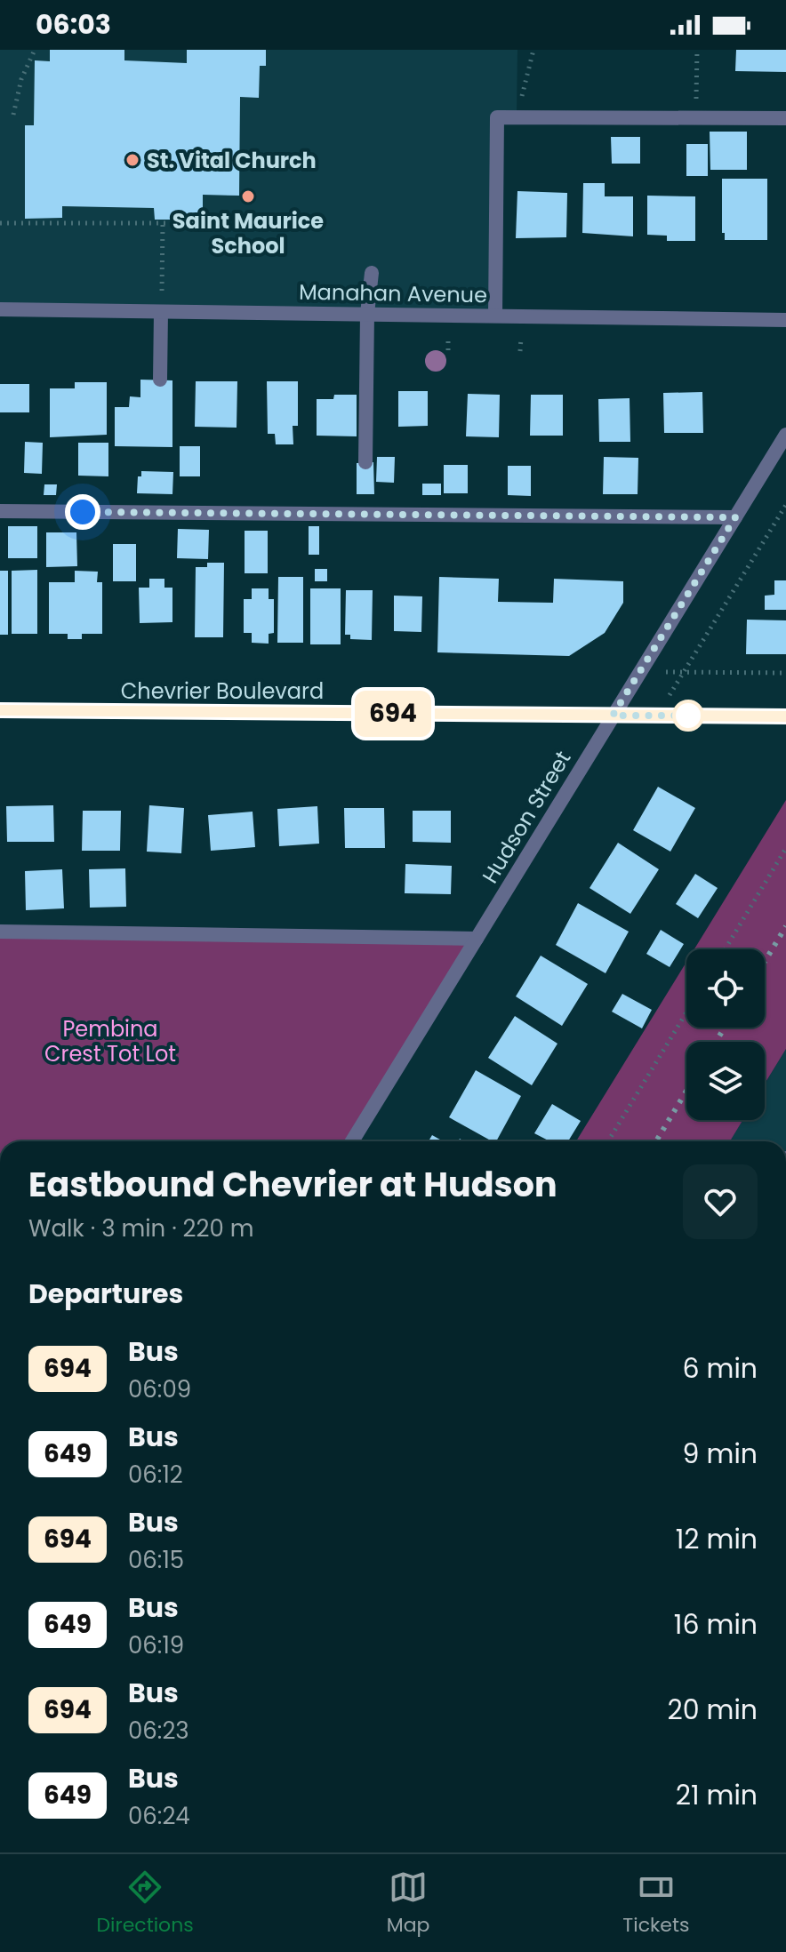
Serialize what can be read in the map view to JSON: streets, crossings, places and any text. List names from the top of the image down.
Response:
{
  "streets": {
    "street": ["Manahan Avenue", "Chevrier Boulevard", "Hudson Street"]
  },
  "crossings": [
    ["Chevrier Boulevard", "Hudson Street"]
  ],
  "parks": ["Pembina Crest Tot Lot"],
  "places": ["St. Vital Church", "Saint Maurice School"],
  "lines": ["bus line 694"],
  "page": {
    "status": "06:03",
    "on_map": "694",
    "heading": [
      ["Eastbound Chevrier at Hudson", "Walk · 3 min · 220 m"],
      "Departures"
    ],
    "list": [
      {
        "mark": "694",
        "name": "Bus",
        "note": "06:09",
        "value": "6 min"
      },
      {
        "mark": "649",
        "name": "Bus",
        "note": "06:12",
        "value": "9 min"
      },
      {
        "mark": "694",
        "name": "Bus",
        "note": "06:15",
        "value": "12 min"
      },
      {
        "mark": "649",
        "name": "Bus",
        "note": "06:19",
        "value": "16 min"
      },
      {
        "mark": "694",
        "name": "Bus",
        "note": "06:23",
        "value": "20 min"
      },
      {
        "mark": "649",
        "name": "Bus",
        "note": "06:24",
        "value": "21 min"
      }
    ],
    "tabs": ["Directions", "Map", "Tickets"]
  }
}
